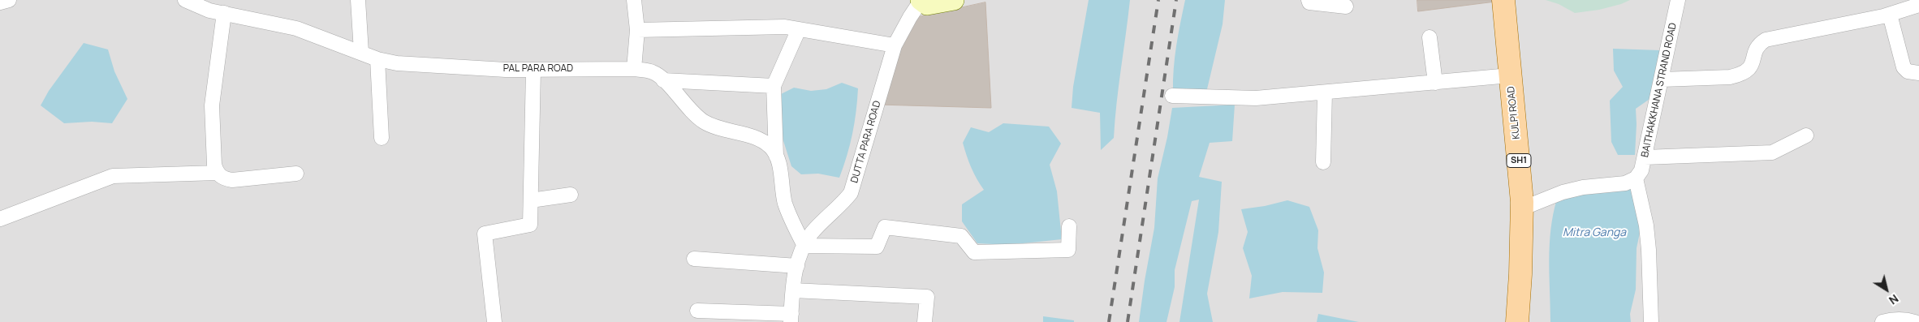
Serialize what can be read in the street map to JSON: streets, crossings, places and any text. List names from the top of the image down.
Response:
{
  "streets": {
    "main road": ["KULPI ROAD", "SH1"],
    "street": ["PAL PARA ROAD", "BAITHAKKHANA STRAND ROAD", "DUTTA PARA ROAD"]
  },
  "water": ["Mitra Ganga"],
  "north": "bottom right"
}
